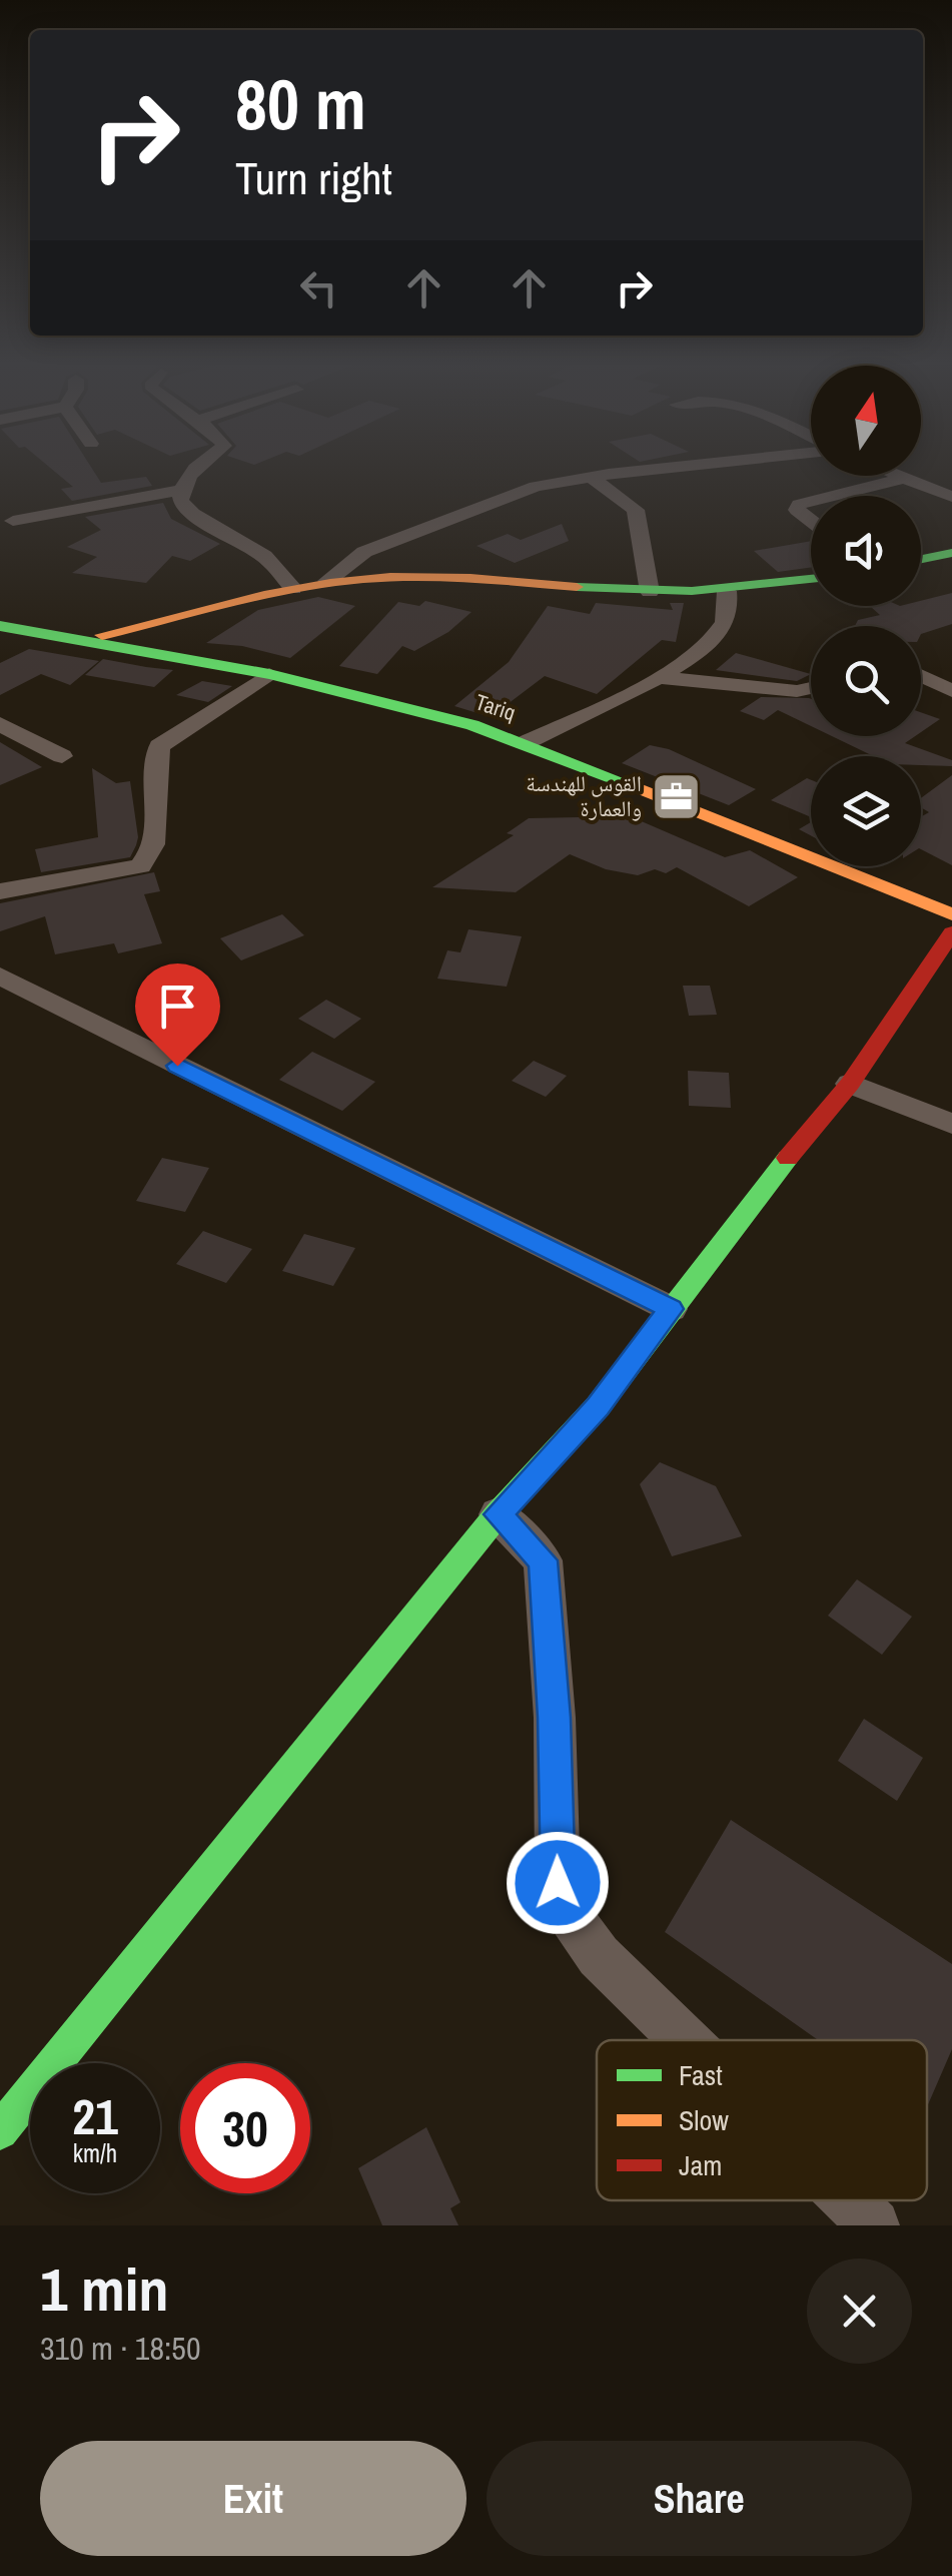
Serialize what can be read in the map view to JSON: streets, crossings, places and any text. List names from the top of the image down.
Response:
{
  "streets": {
    "street": ["Tariq"]
  },
  "places": {
    "office": ["القوس للهندسة والعمارة"]
  },
  "legend": ["Fast", "Slow", "Jam"],
  "north": "top",
  "page": {
    "turn": ["80 m", "Turn right"],
    "speed": "21 km/h",
    "limit": "30",
    "heading": ["1 min", "310 m · 18:50"],
    "buttons": ["Exit", "Share"]
  }
}
